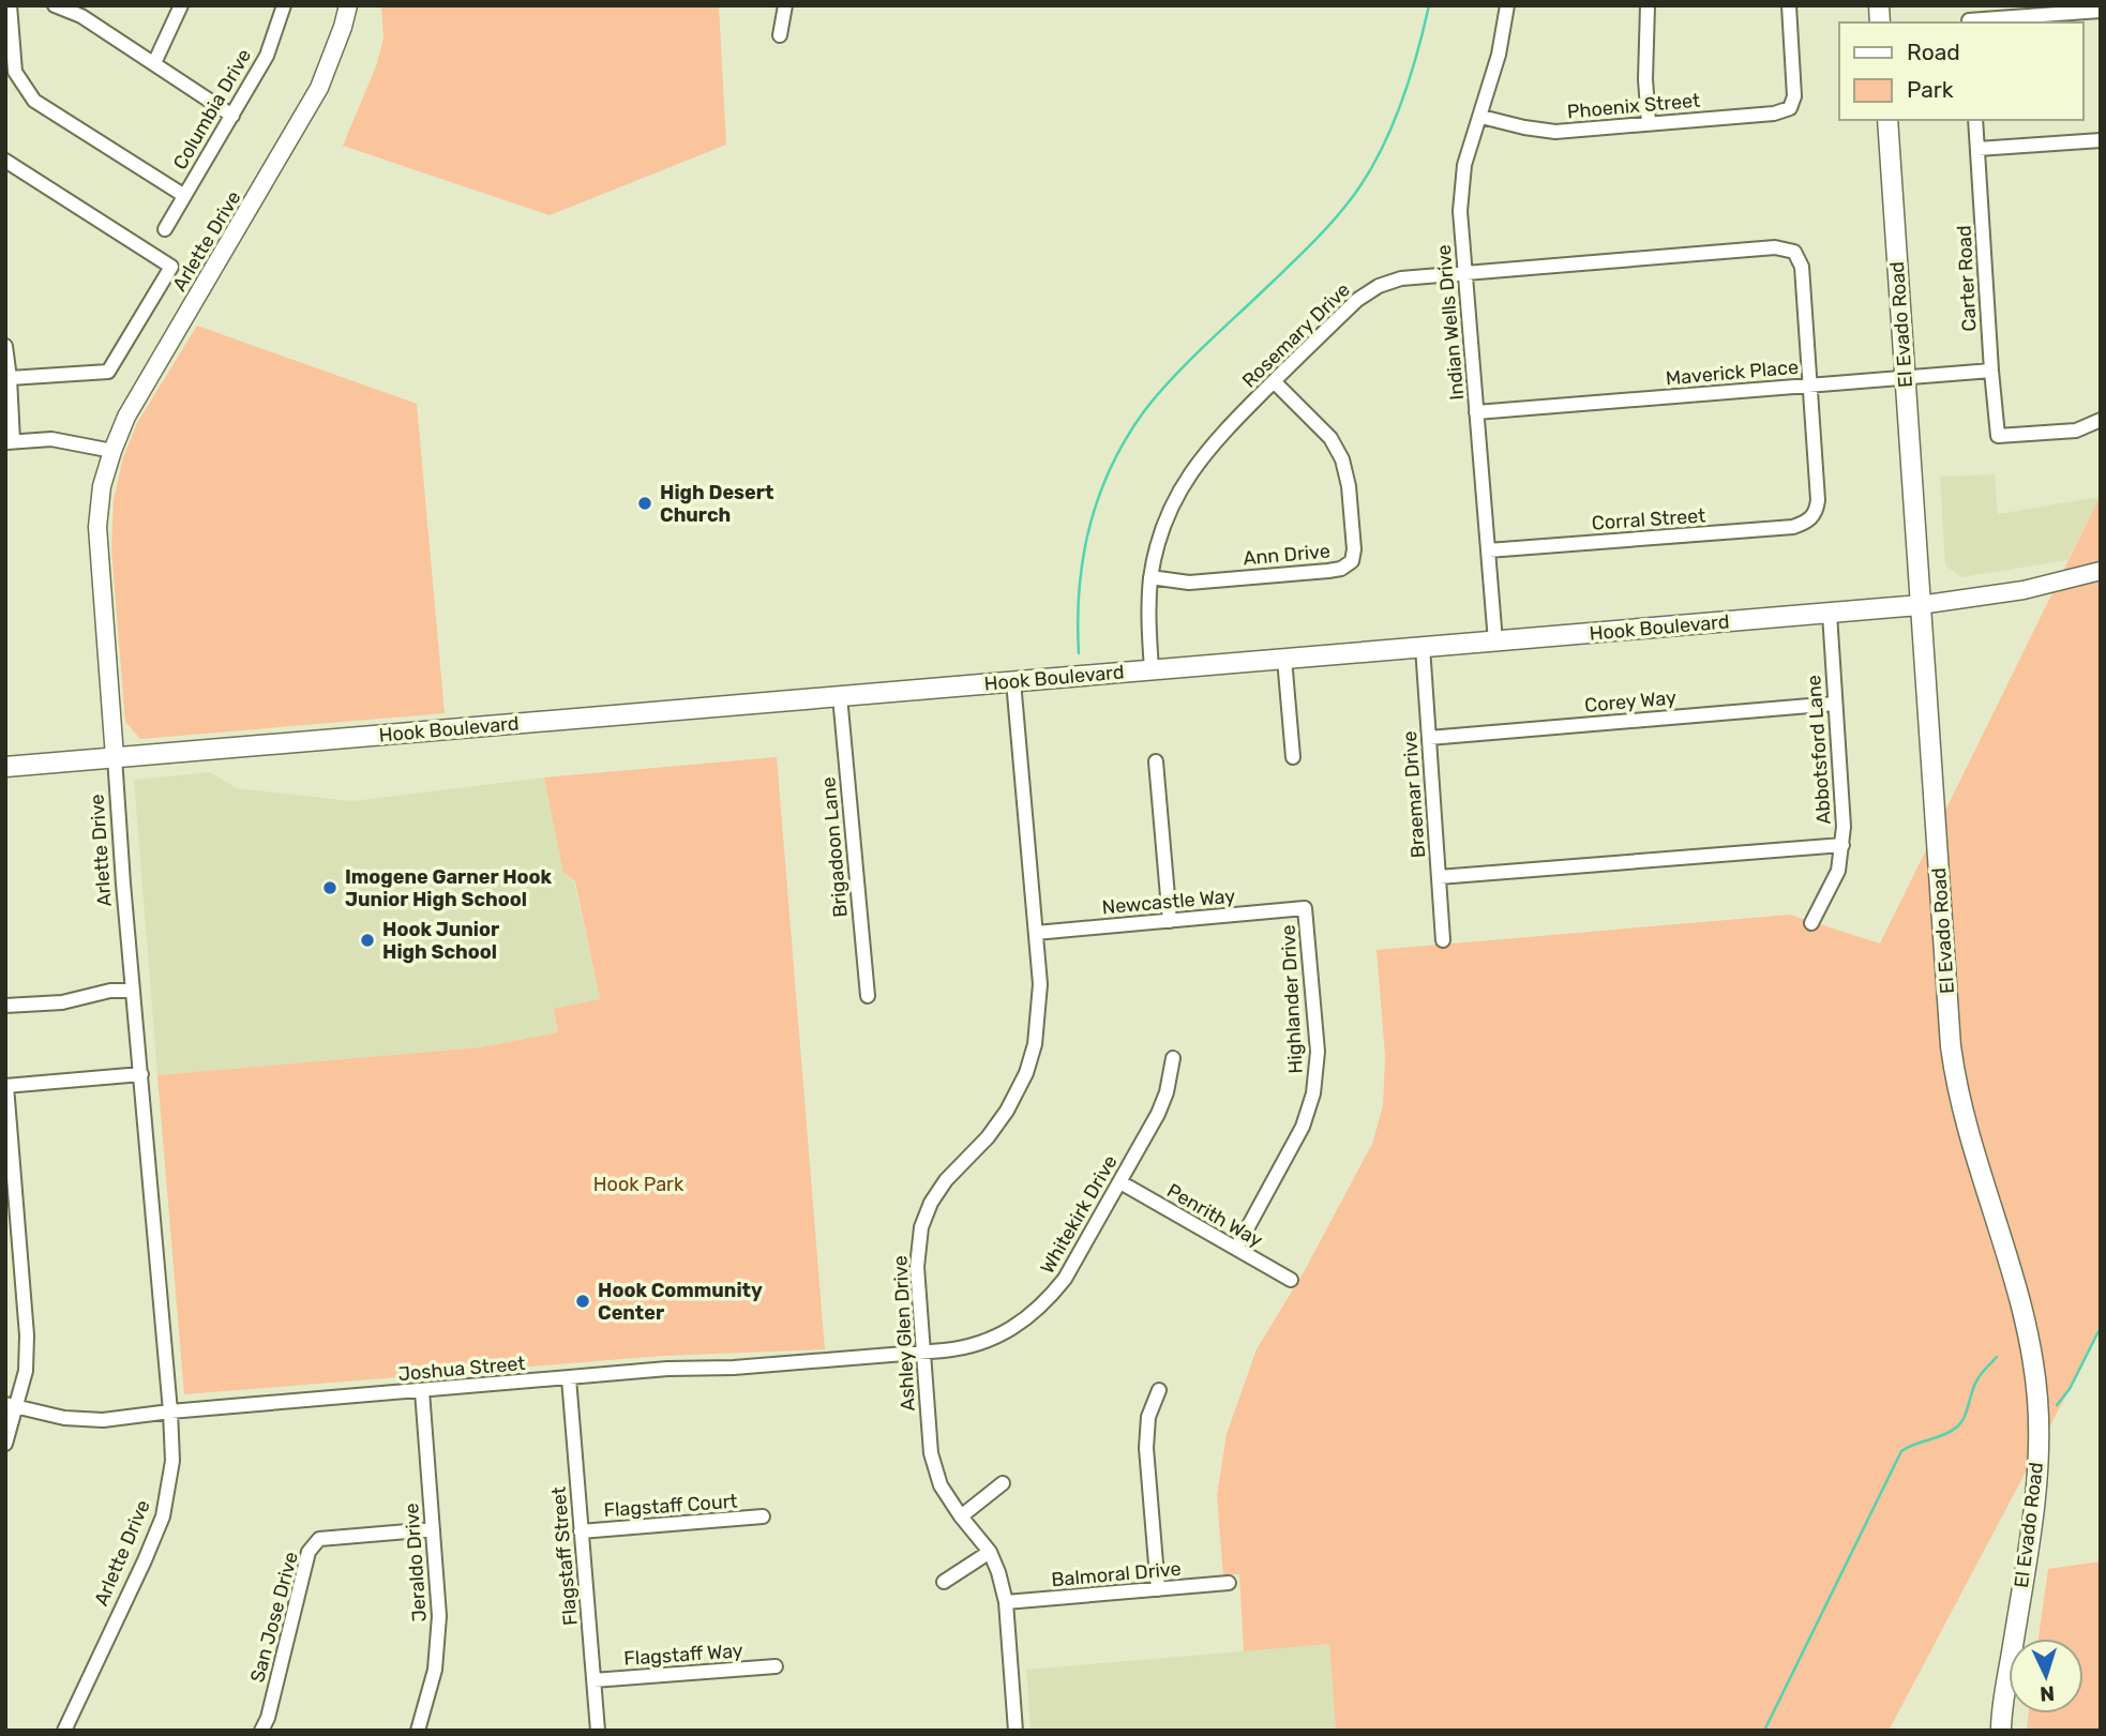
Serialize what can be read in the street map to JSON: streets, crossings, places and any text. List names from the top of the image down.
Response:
{
  "streets": {
    "main road": ["El Evado Road", "Hook Boulevard"],
    "street": [
      "Phoenix Street",
      "Columbia Drive",
      "Arlette Drive",
      "Carter Road",
      "Indian Wells Drive",
      "Rosemary Drive",
      "Maverick Place",
      "Corral Street",
      "Ann Drive",
      "Corey Way",
      "Abbotsford Lane",
      "Braemar Drive",
      "Brigadoon Lane",
      "Newcastle Way",
      "Highlander Drive",
      "Whitekirk Drive",
      "Penrith Way",
      "Ashley Glen Drive",
      "Joshua Street",
      "Flagstaff Court",
      "Flagstaff Street",
      "Jeraldo Drive",
      "Balmoral Drive",
      "San Jose Drive",
      "Flagstaff Way"
    ]
  },
  "crossings": [
    ["Phoenix Street", "Indian Wells Drive"],
    ["Arlette Drive", "Hook Boulevard"],
    ["Arlette Drive", "Joshua Street"],
    ["Carter Road", "Maverick Place"],
    ["Indian Wells Drive", "Rosemary Drive"],
    ["Indian Wells Drive", "Maverick Place"],
    ["Indian Wells Drive", "Corral Street"],
    ["Indian Wells Drive", "Hook Boulevard"],
    ["El Evado Road", "Maverick Place"],
    ["El Evado Road", "Hook Boulevard"],
    ["Rosemary Drive", "Maverick Place"],
    ["Rosemary Drive", "Corral Street"],
    ["Rosemary Drive", "Ann Drive"],
    ["Rosemary Drive", "Hook Boulevard"],
    ["Maverick Place", "Corral Street"],
    ["Hook Boulevard", "Abbotsford Lane"],
    ["Hook Boulevard", "Braemar Drive"],
    ["Hook Boulevard", "Brigadoon Lane"],
    ["Hook Boulevard", "Ashley Glen Drive"],
    ["Corey Way", "Abbotsford Lane"],
    ["Corey Way", "Braemar Drive"],
    ["Newcastle Way", "Highlander Drive"],
    ["Newcastle Way", "Ashley Glen Drive"],
    ["Highlander Drive", "Penrith Way"],
    ["Whitekirk Drive", "Penrith Way"],
    ["Whitekirk Drive", "Ashley Glen Drive"],
    ["Whitekirk Drive", "Joshua Street"],
    ["Ashley Glen Drive", "Joshua Street"],
    ["Ashley Glen Drive", "Balmoral Drive"],
    ["Joshua Street", "Flagstaff Street"],
    ["Joshua Street", "Jeraldo Drive"],
    ["Flagstaff Court", "Flagstaff Street"],
    ["Flagstaff Street", "Flagstaff Way"],
    ["Jeraldo Drive", "San Jose Drive"]
  ],
  "parks": ["Hook Park"],
  "places": [
    "High Desert Church",
    "Imogene Garner Hook Junior High School",
    "Hook Junior High School",
    "Hook Community Center"
  ],
  "legend": ["Road", "Park"],
  "north": "bottom"
}
